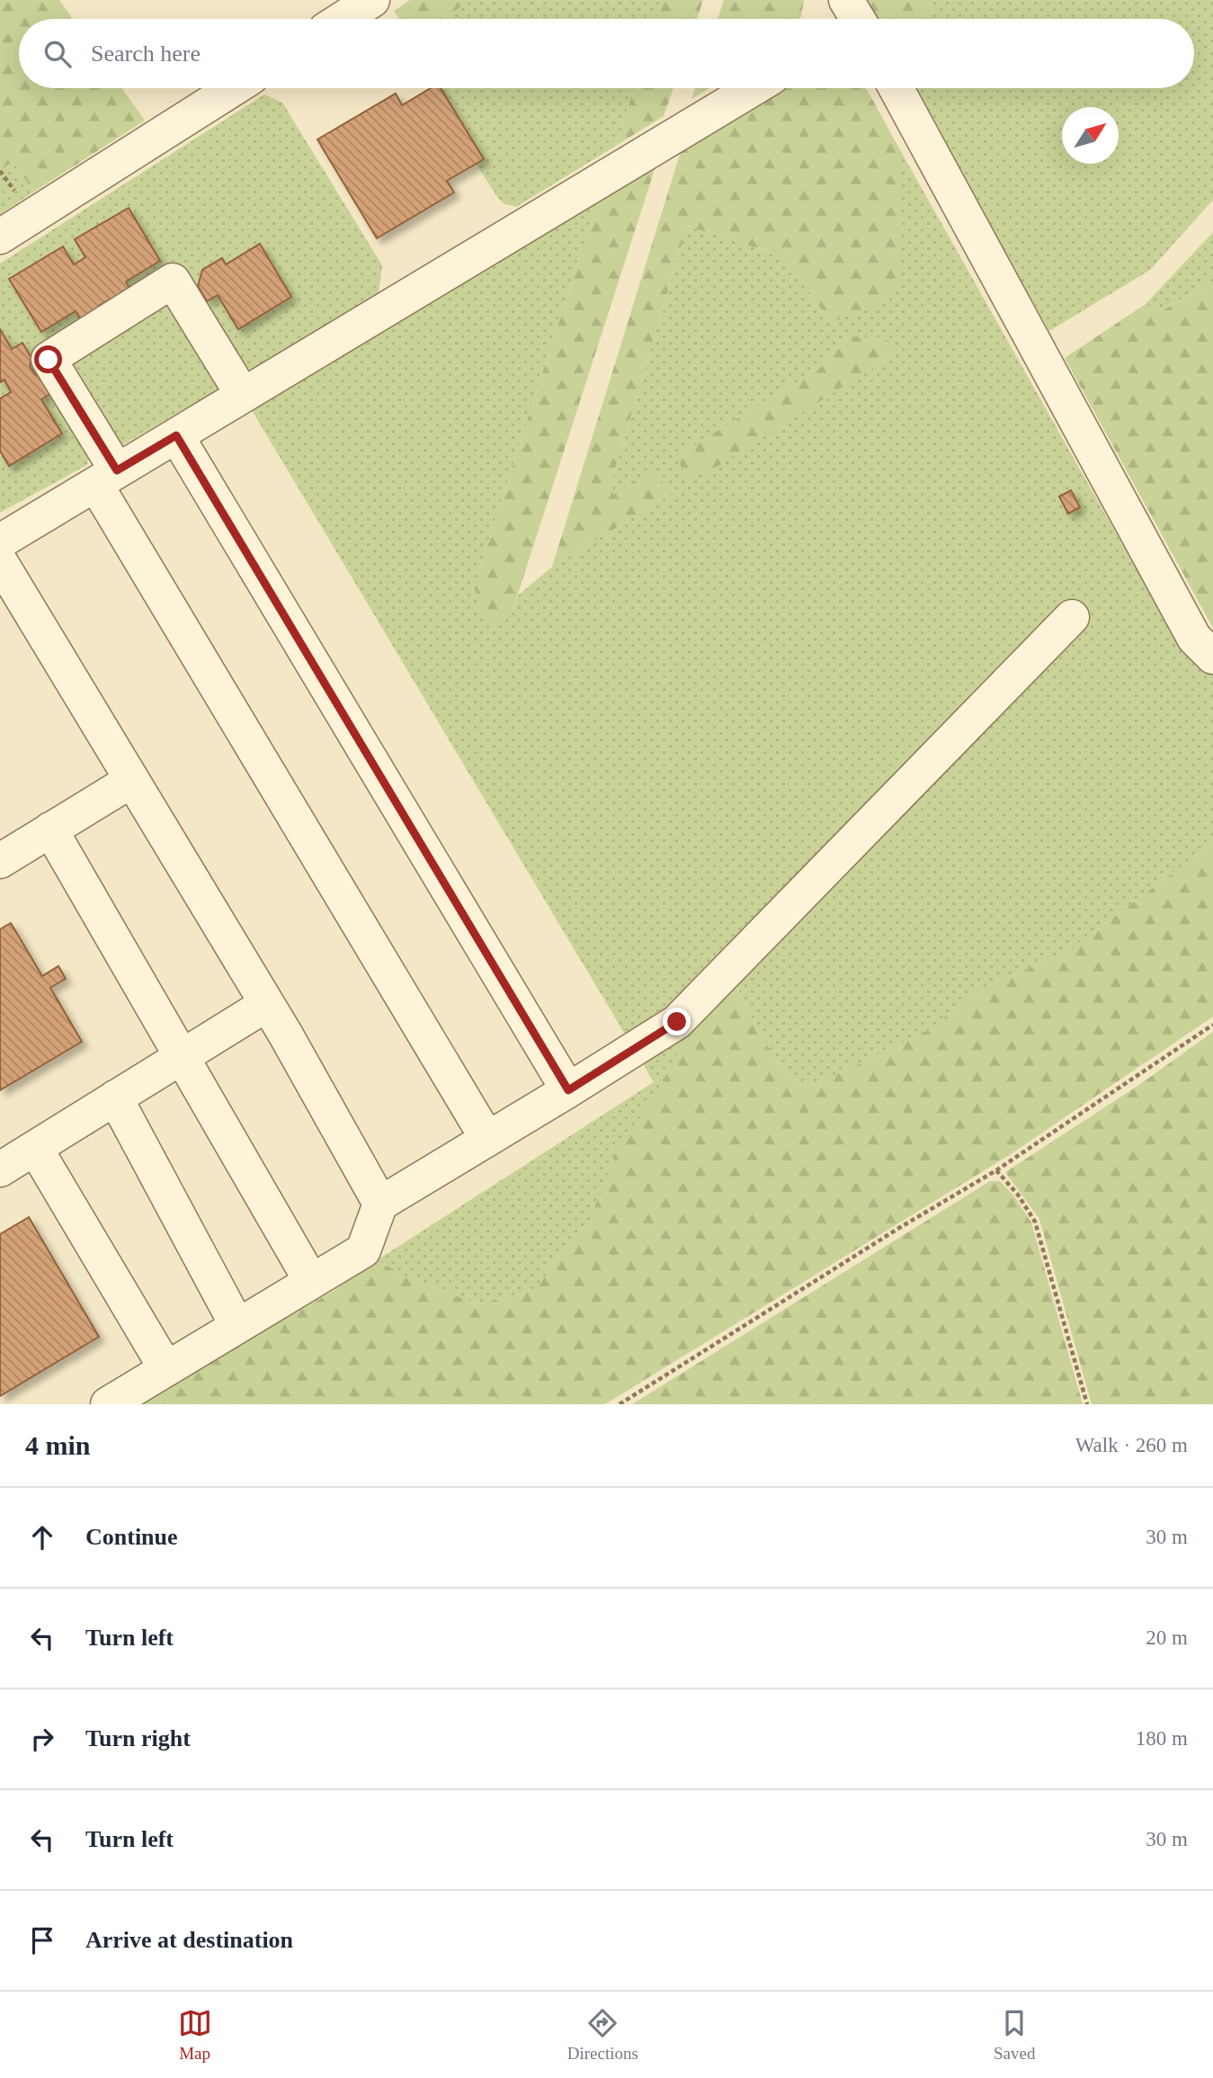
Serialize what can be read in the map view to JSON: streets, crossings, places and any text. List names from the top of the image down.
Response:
{
  "north": "top right",
  "page": {
    "search": "Search here",
    "heading": ["4 min", "Walk · 260 m"],
    "list": [
      ["Continue", "30 m"],
      ["Turn left", "20 m"],
      ["Turn right", "180 m"],
      ["Turn left", "30 m"],
      "Arrive at destination"
    ],
    "nav": ["Map", "Directions", "Saved"]
  }
}
